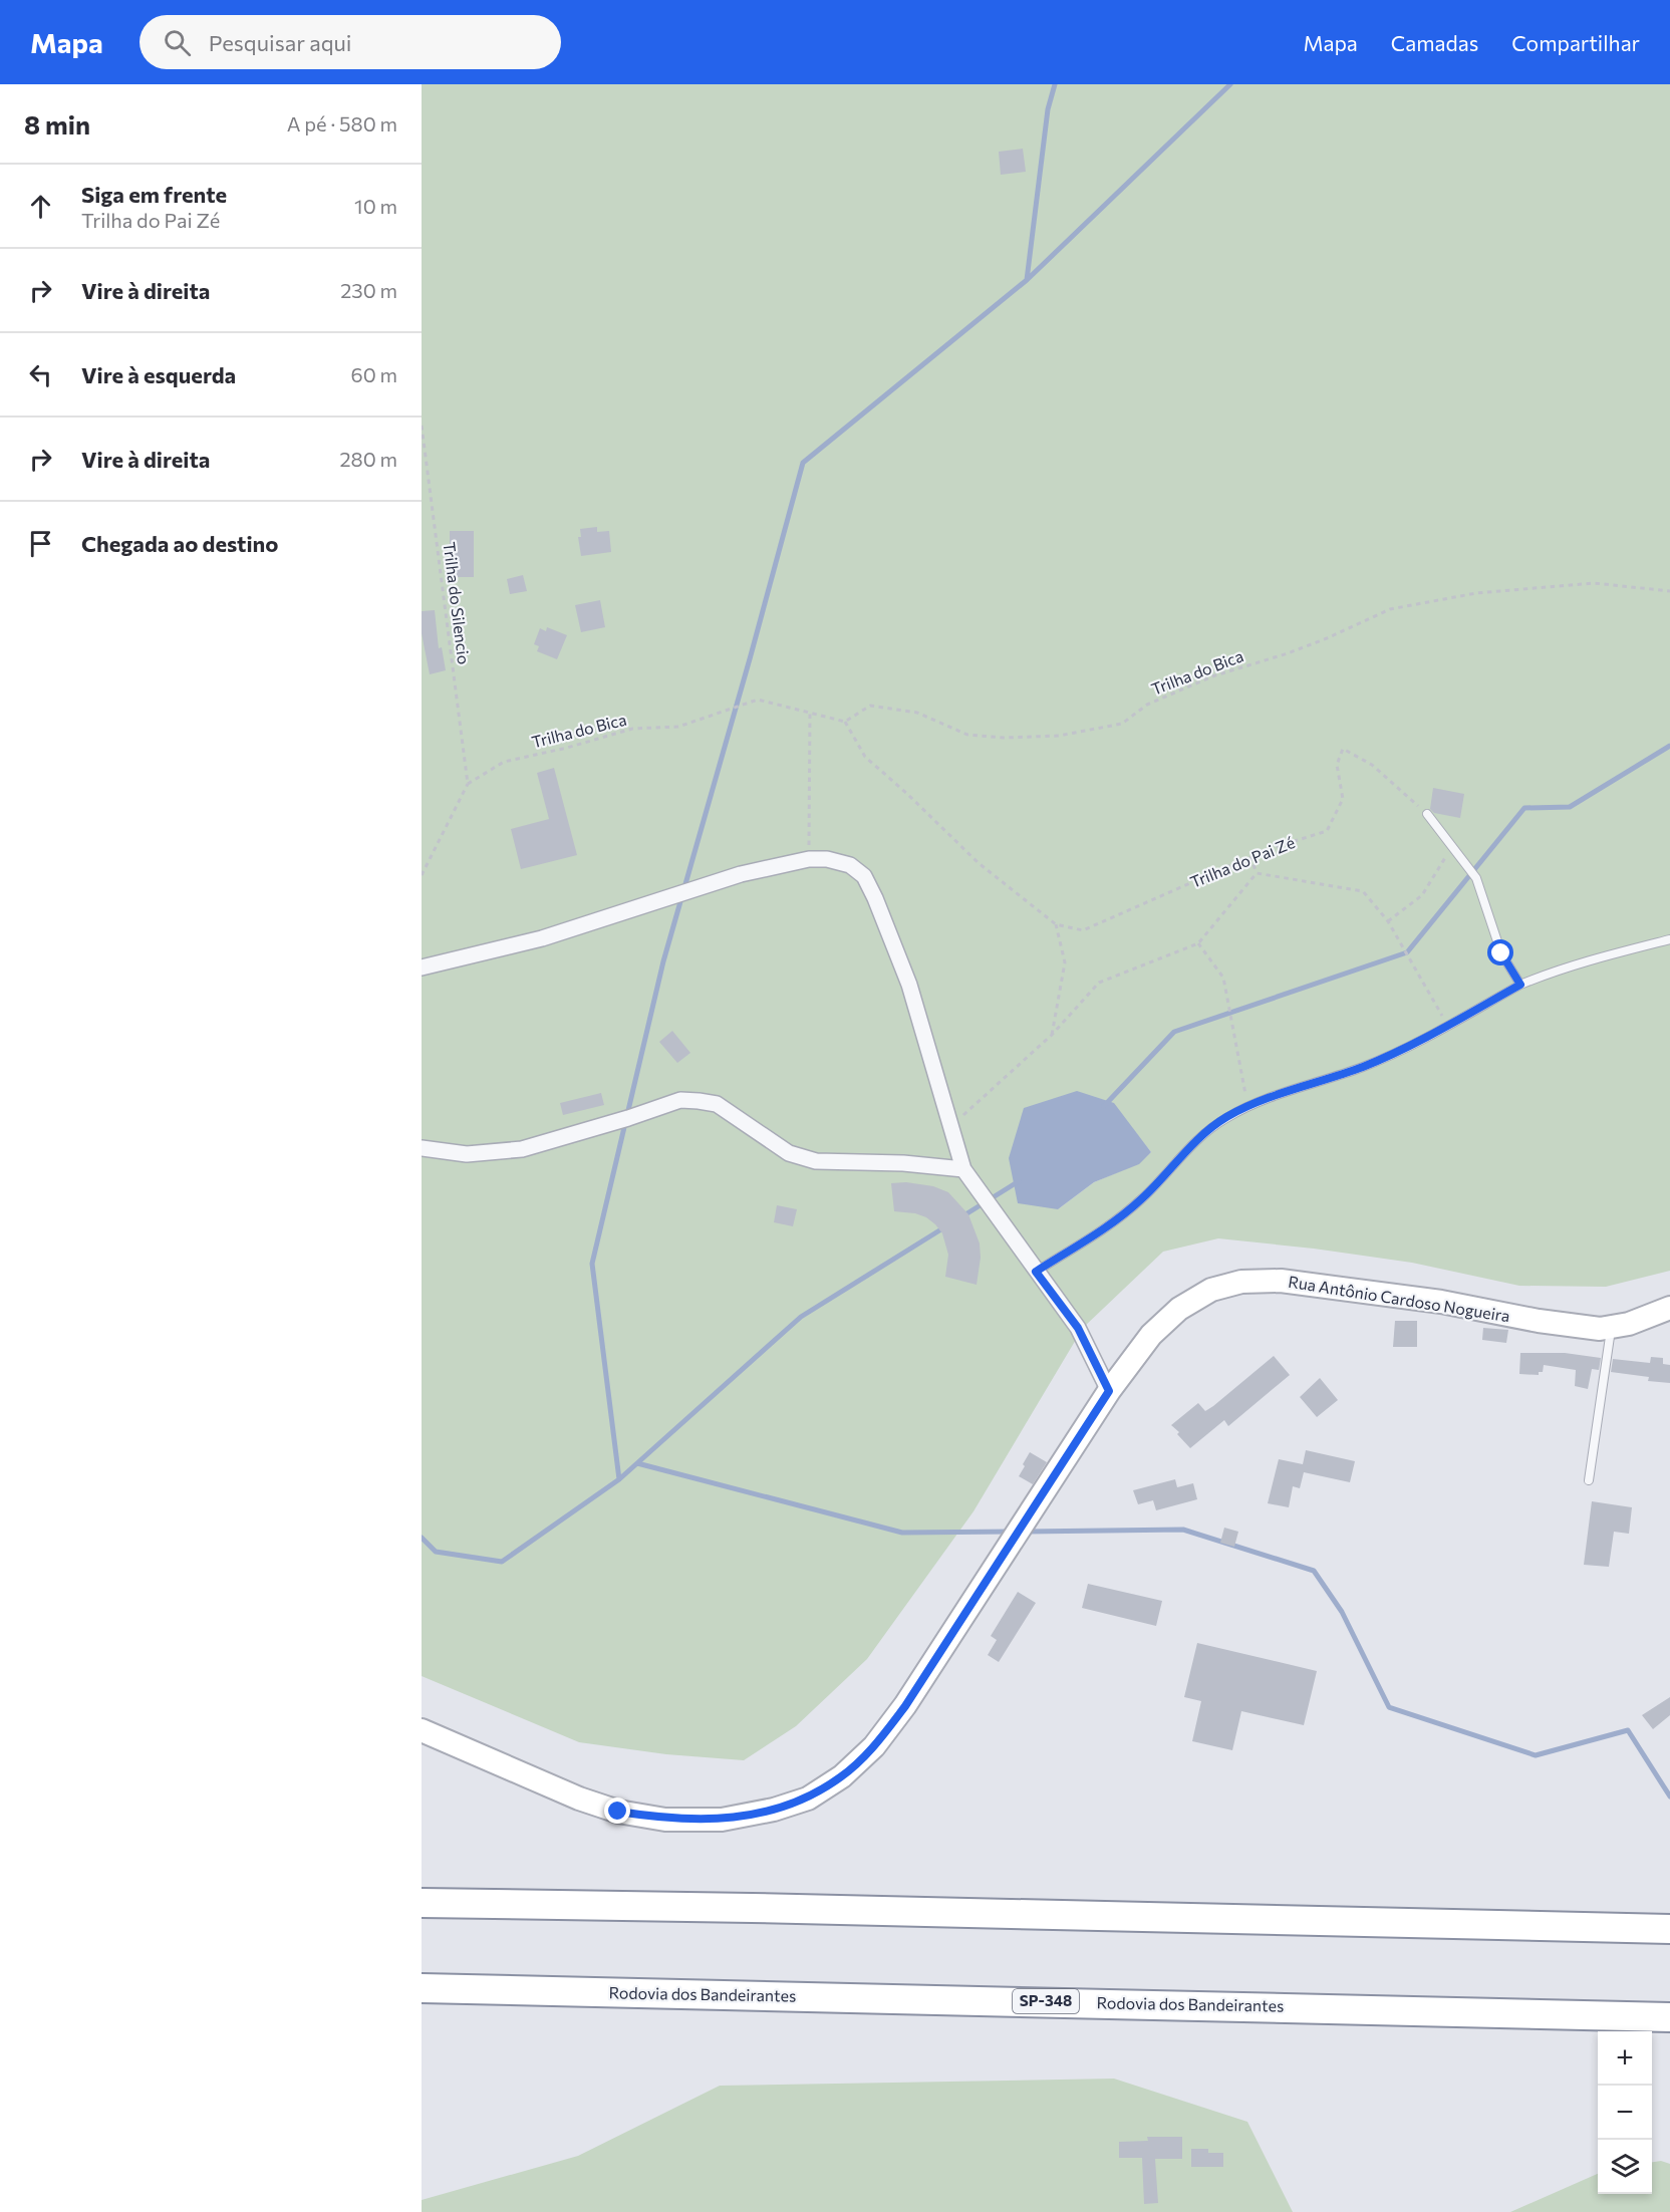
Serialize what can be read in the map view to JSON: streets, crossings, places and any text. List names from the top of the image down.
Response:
{
  "streets": {
    "highway": ["Rodovia dos Bandeirantes", "SP-348"],
    "main road": ["Rua Antônio Cardoso Nogueira"],
    "path": ["Trilha do Silencio", "Trilha do Bica", "Trilha do Pai Zé"]
  },
  "crossings": [
    ["Trilha do Silencio", "Trilha do Bica"],
    ["Trilha do Bica", "Trilha do Pai Zé"]
  ],
  "page": {
    "header": "Mapa",
    "search": "Pesquisar aqui",
    "nav": ["Mapa", "Camadas", "Compartilhar"],
    "heading": ["8 min", "A pé · 580 m"],
    "list": [
      ["Siga em frente", "Trilha do Pai Zé", "10 m"],
      ["Vire à direita", "230 m"],
      ["Vire à esquerda", "60 m"],
      ["Vire à direita", "280 m"],
      "Chegada ao destino"
    ],
    "map_buttons": ["+", "−"]
  }
}
